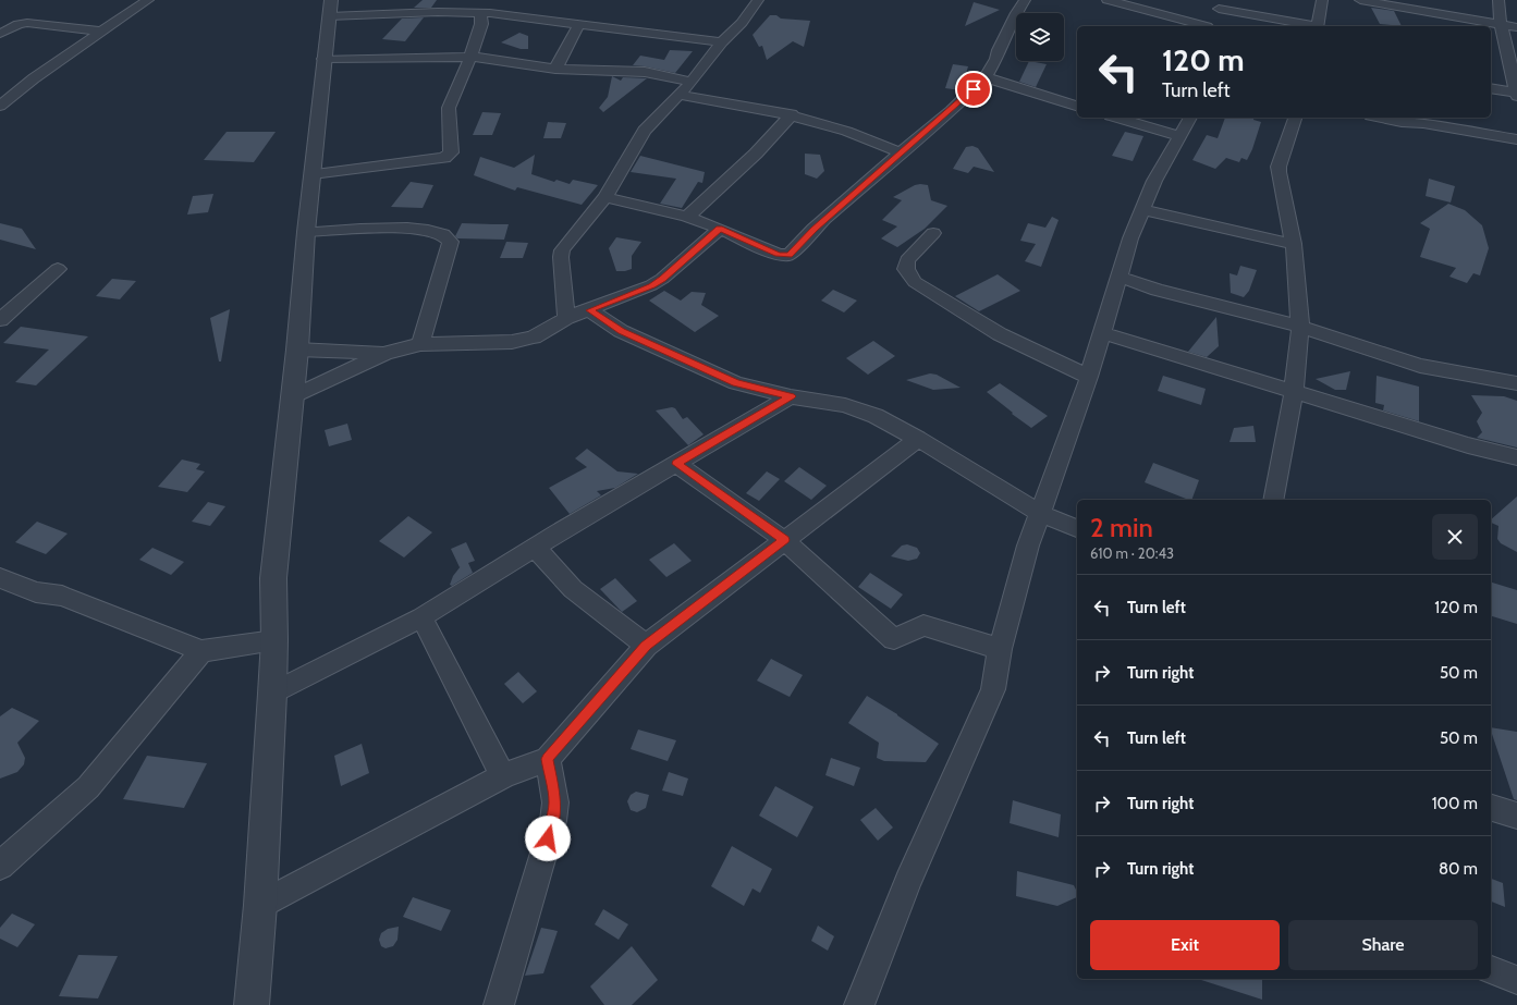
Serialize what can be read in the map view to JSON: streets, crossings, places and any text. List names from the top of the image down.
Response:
{
  "page": {
    "turn": ["120 m", "Turn left"],
    "heading": ["2 min", "610 m · 20:43"],
    "list": [
      {
        "name": "Turn left",
        "value": "120 m"
      },
      {
        "name": "Turn right",
        "value": "50 m"
      },
      {
        "name": "Turn left",
        "value": "50 m"
      },
      {
        "name": "Turn right",
        "value": "100 m"
      },
      {
        "name": "Turn right",
        "value": "80 m"
      }
    ],
    "buttons": ["Exit", "Share"]
  }
}
